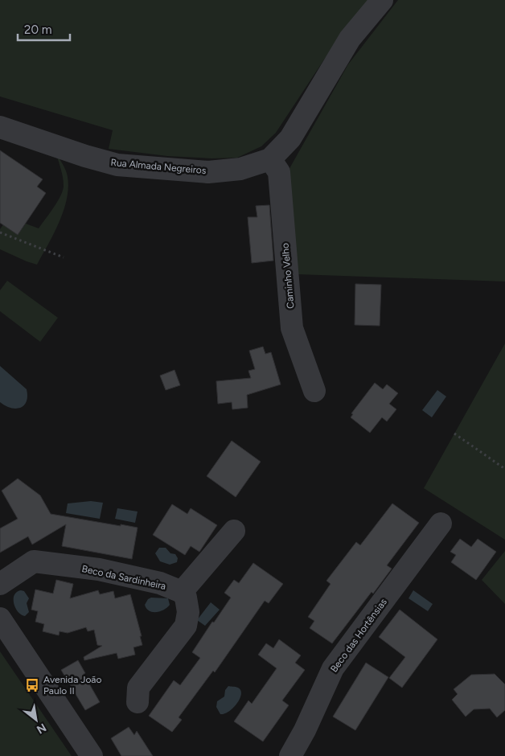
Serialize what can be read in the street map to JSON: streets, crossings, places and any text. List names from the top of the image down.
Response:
{
  "streets": {
    "street": [
      "Rua Almada Negreiros",
      "Caminho Velho",
      "Beco da Sardinheira",
      "Beco das Hortênsias"
    ]
  },
  "crossings": [
    ["Rua Almada Negreiros", "Caminho Velho"]
  ],
  "places": {
    "bus stop": ["Avenida João Paulo II"]
  },
  "scale_bar": "20 m",
  "north": "bottom right"
}
